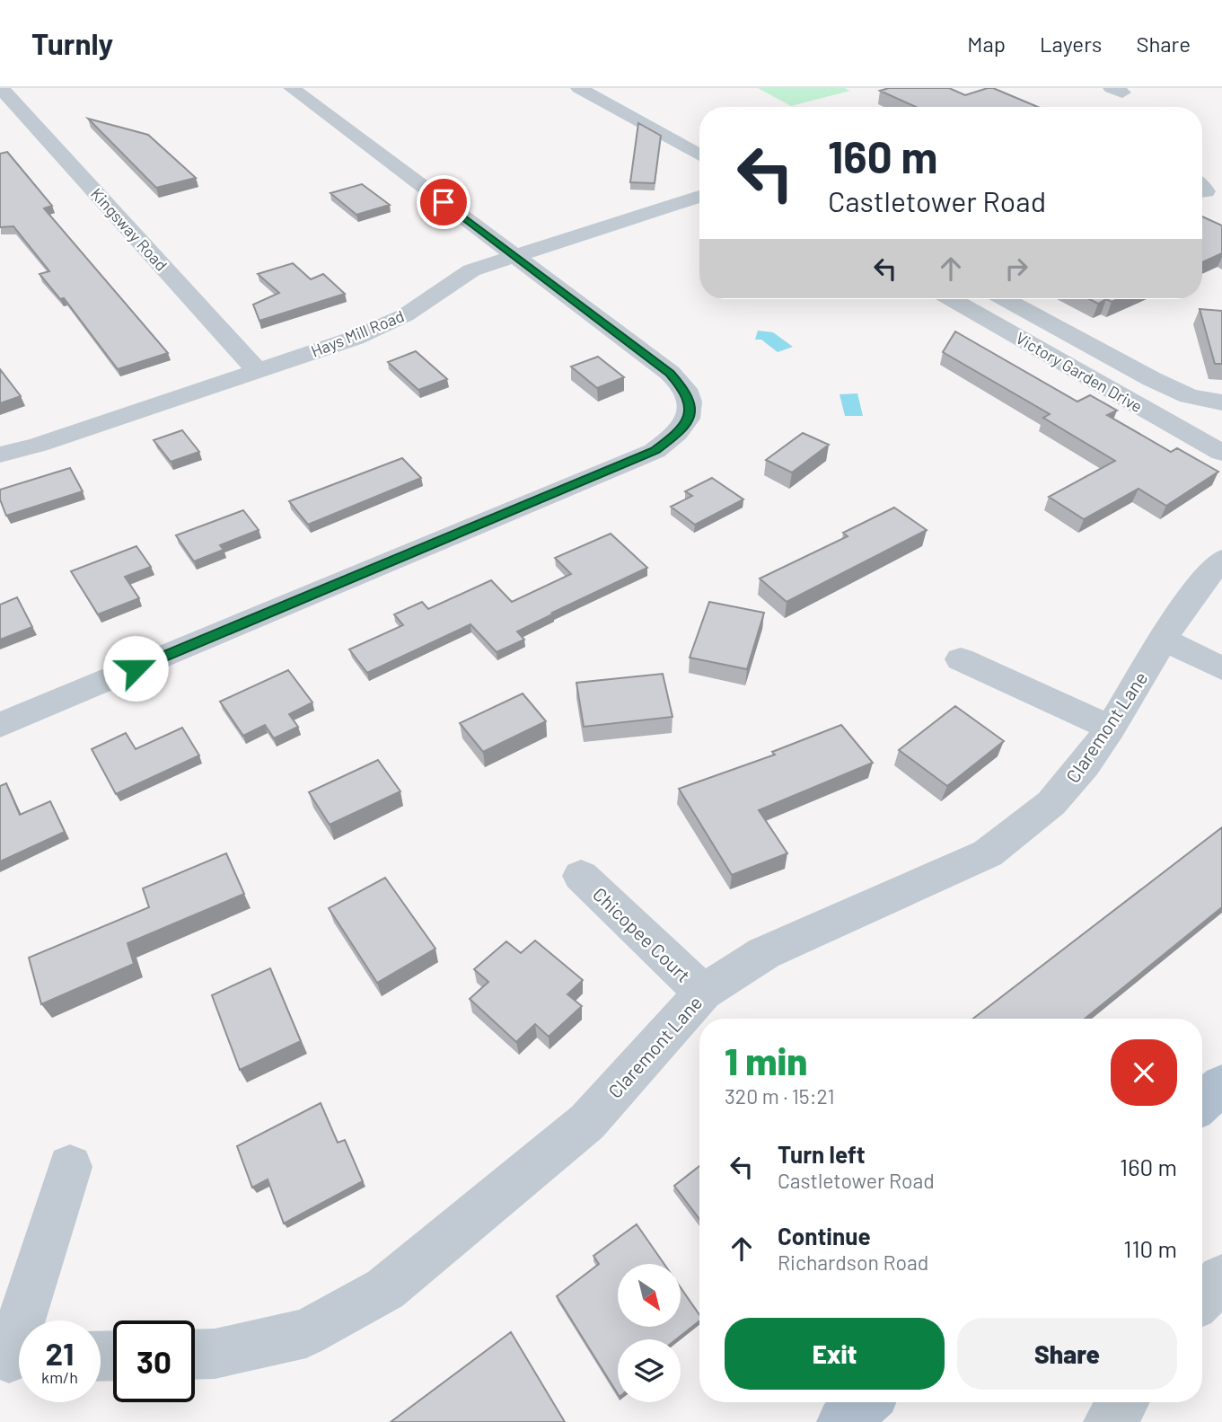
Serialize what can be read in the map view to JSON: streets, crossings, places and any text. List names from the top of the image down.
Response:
{
  "streets": {
    "street": [
      "Kingsway Road",
      "Hays Mill Road",
      "Victory Garden Drive",
      "Claremont Lane",
      "Chicopee Court"
    ]
  },
  "crossings": [
    ["Kingsway Road", "Hays Mill Road"],
    ["Claremont Lane", "Chicopee Court"]
  ],
  "north": "bottom right",
  "page": {
    "header": "Turnly",
    "nav": ["Map", "Layers", "Share"],
    "turn": ["160 m", "Castletower Road"],
    "heading": ["1 min", "320 m · 15:21"],
    "list": [
      {
        "name": "Turn left",
        "note": "Castletower Road",
        "value": "160 m"
      },
      {
        "name": "Continue",
        "note": "Richardson Road",
        "value": "110 m"
      }
    ],
    "buttons": ["Exit", "Share"],
    "speed": "21 km/h",
    "limit": "30"
  }
}
